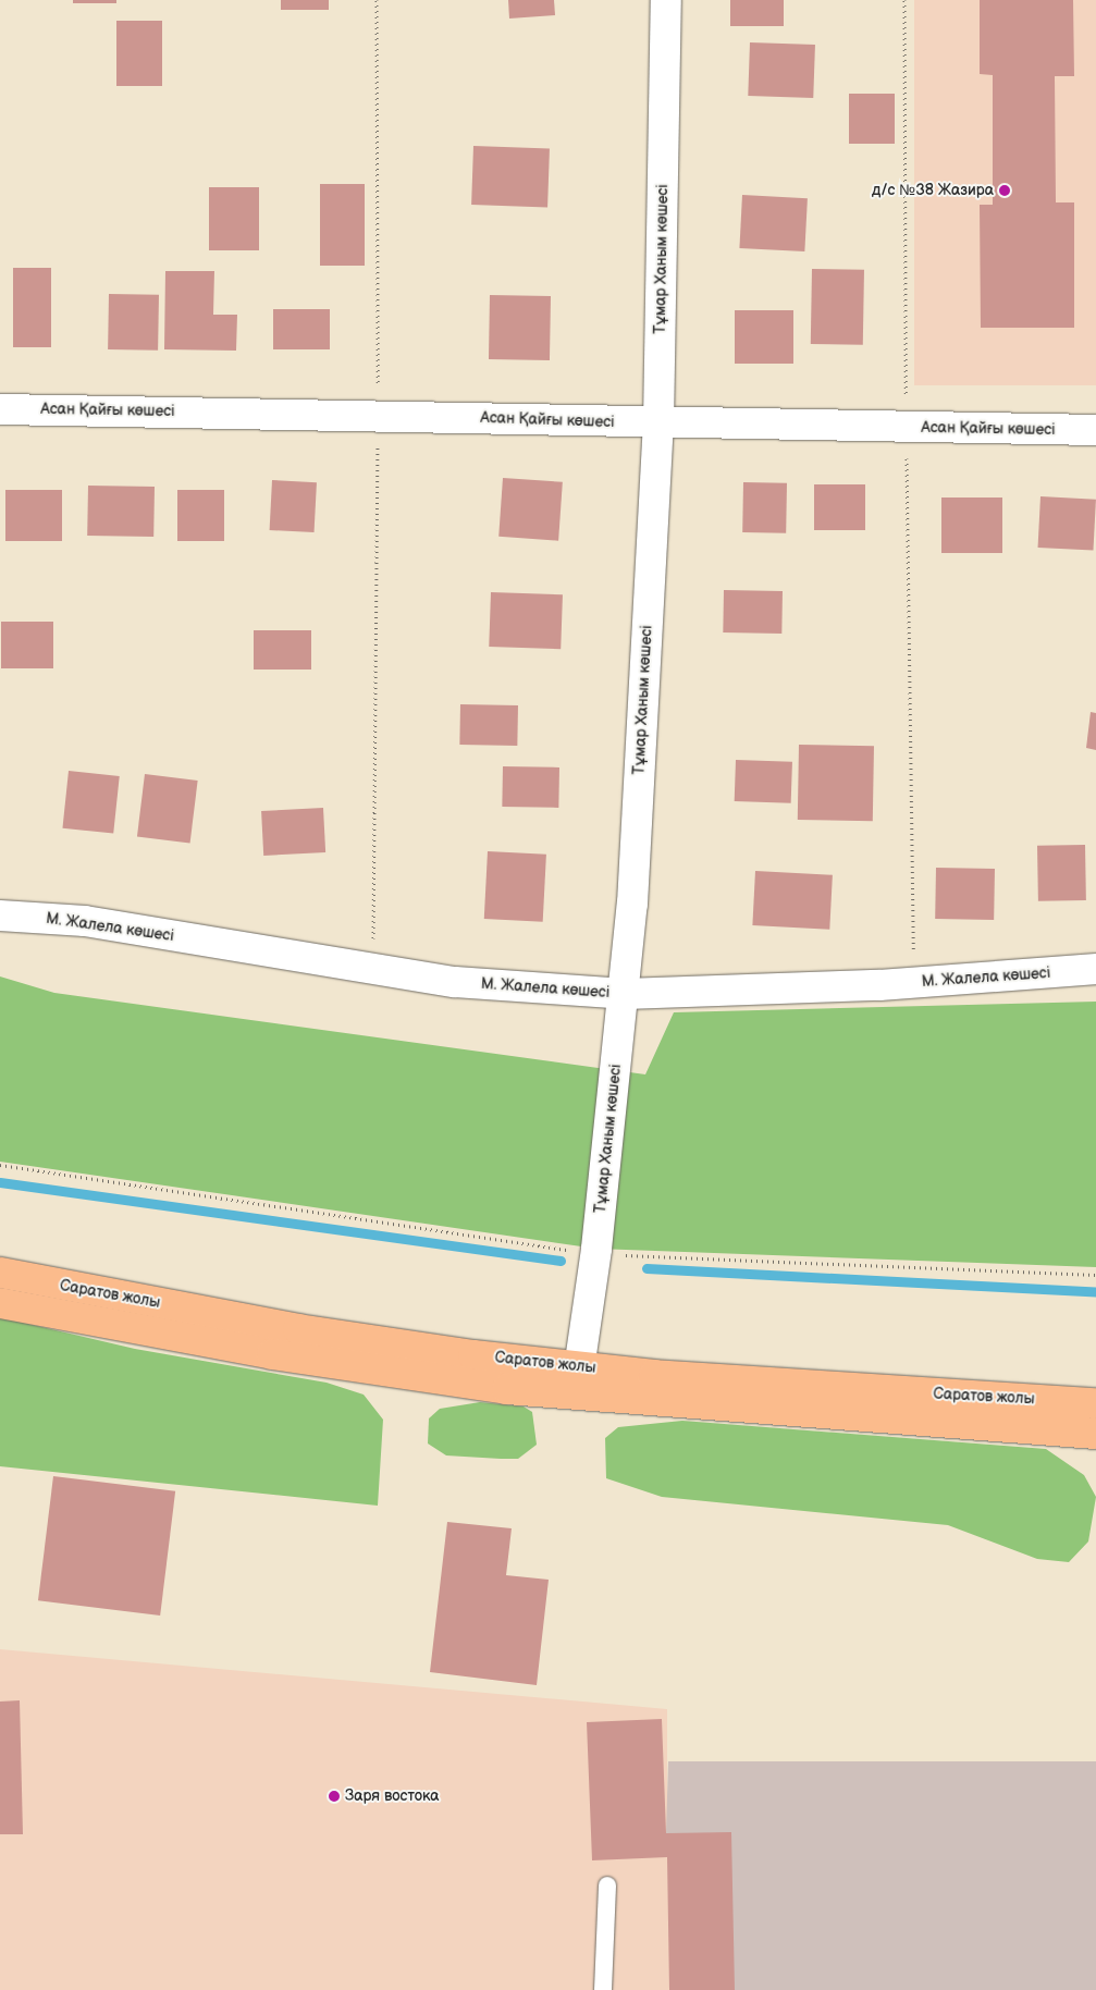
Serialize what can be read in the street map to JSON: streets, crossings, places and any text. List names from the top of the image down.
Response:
{
  "streets": {
    "main road": ["Саратов жолы"],
    "street": ["Тұмар Ханым көшесі", "Асан Қайғы көшесі", "М. Жалела көшесі"]
  },
  "crossings": [
    ["Тұмар Ханым көшесі", "Асан Қайғы көшесі"],
    ["Тұмар Ханым көшесі", "М. Жалела көшесі"],
    ["Тұмар Ханым көшесі", "Саратов жолы"]
  ],
  "places": ["д/с №38 Жазира", "Заря востока"]
}
